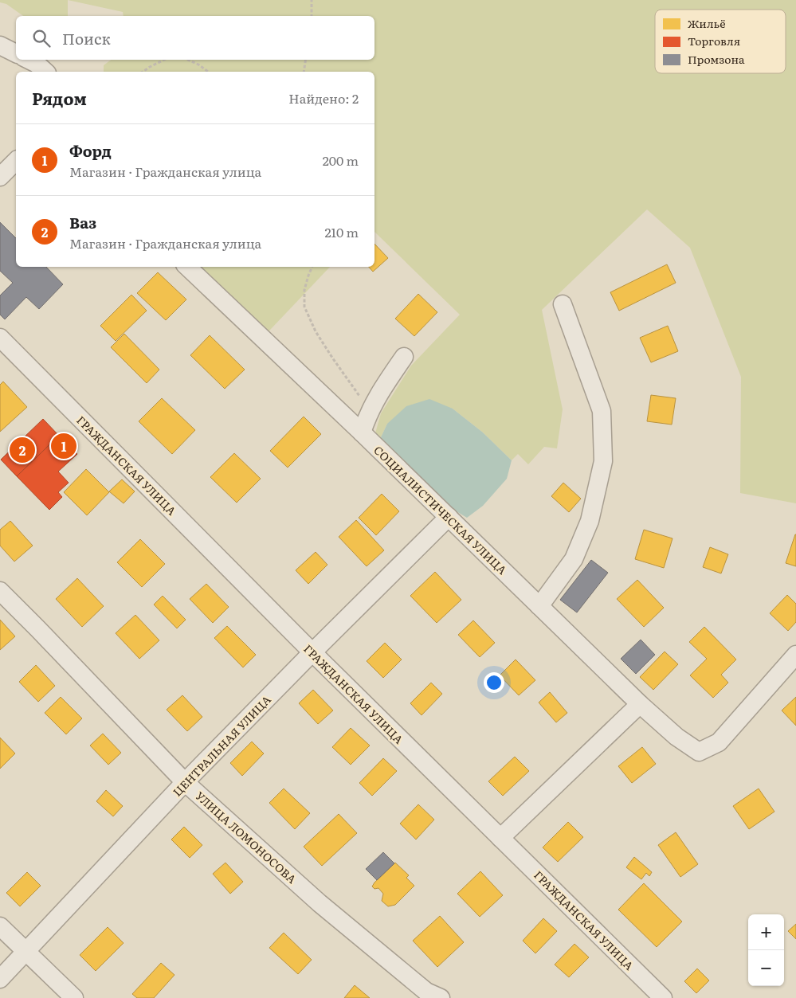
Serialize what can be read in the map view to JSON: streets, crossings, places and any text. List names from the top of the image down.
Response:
{
  "streets": {
    "street": [
      "ГРАЖДАНСКАЯ УЛИЦА",
      "СОЦИАЛИСТИЧЕСКАЯ УЛИЦА",
      "ЦЕНТРАЛЬНАЯ УЛИЦА",
      "УЛИЦА ЛОМОНОСОВА"
    ]
  },
  "crossings": [
    ["ГРАЖДАНСКАЯ УЛИЦА", "ЦЕНТРАЛЬНАЯ УЛИЦА"],
    ["СОЦИАЛИСТИЧЕСКАЯ УЛИЦА", "ЦЕНТРАЛЬНАЯ УЛИЦА"],
    ["ЦЕНТРАЛЬНАЯ УЛИЦА", "УЛИЦА ЛОМОНОСОВА"]
  ],
  "legend": ["Жильё", "Торговля", "Промзона"],
  "page": {
    "search": "Поиск",
    "heading": ["Рядом", "Найдено: 2"],
    "list": [
      {
        "mark": "1",
        "name": "Форд",
        "note": "Магазин · Гражданская улица",
        "value": "200 m"
      },
      {
        "mark": "2",
        "name": "Ваз",
        "note": "Магазин · Гражданская улица",
        "value": "210 m"
      }
    ],
    "pins": ["1", "2"],
    "map_buttons": ["+", "−"]
  }
}
